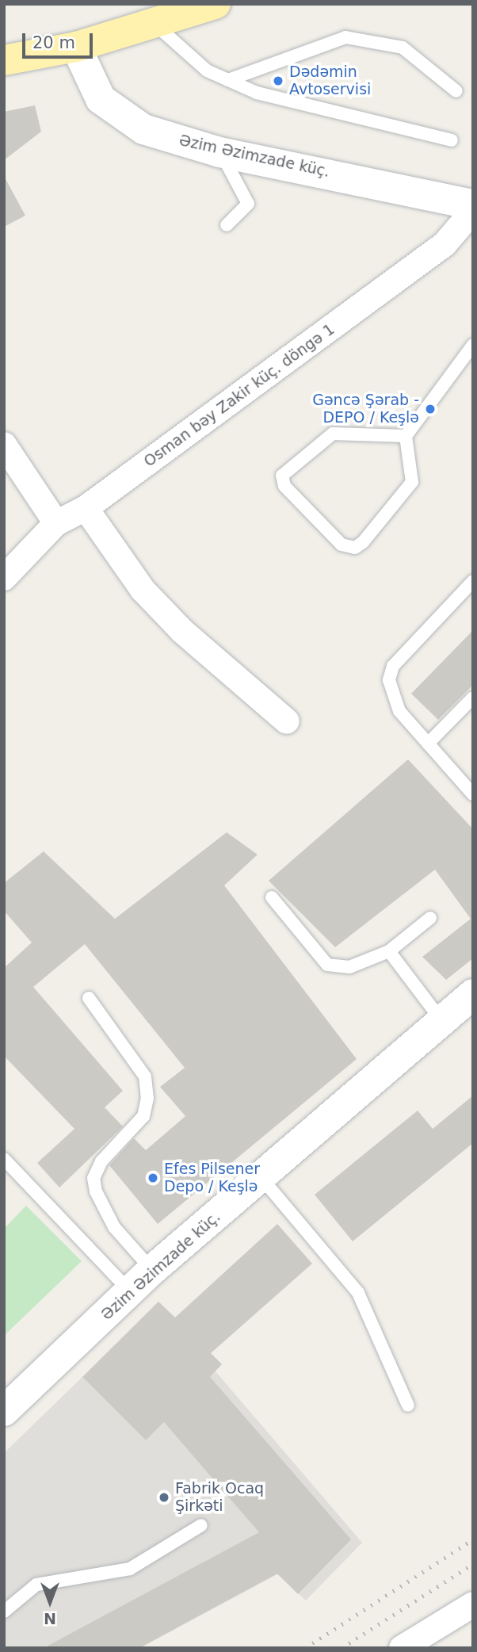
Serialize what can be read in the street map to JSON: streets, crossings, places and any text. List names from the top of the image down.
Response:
{
  "streets": {
    "street": ["Əzim Əzimzade küç.", "Osman bəy Zakir küç. döngə 1"]
  },
  "places": [
    "Dədəmin Avtoservisi",
    "Gəncə Şərab - DEPO / Keşlə",
    "Efes Pilsener Depo / Keşlə",
    "Fabrik Ocaq Şirkəti"
  ],
  "scale_bar": "20 m",
  "north": "bottom"
}
